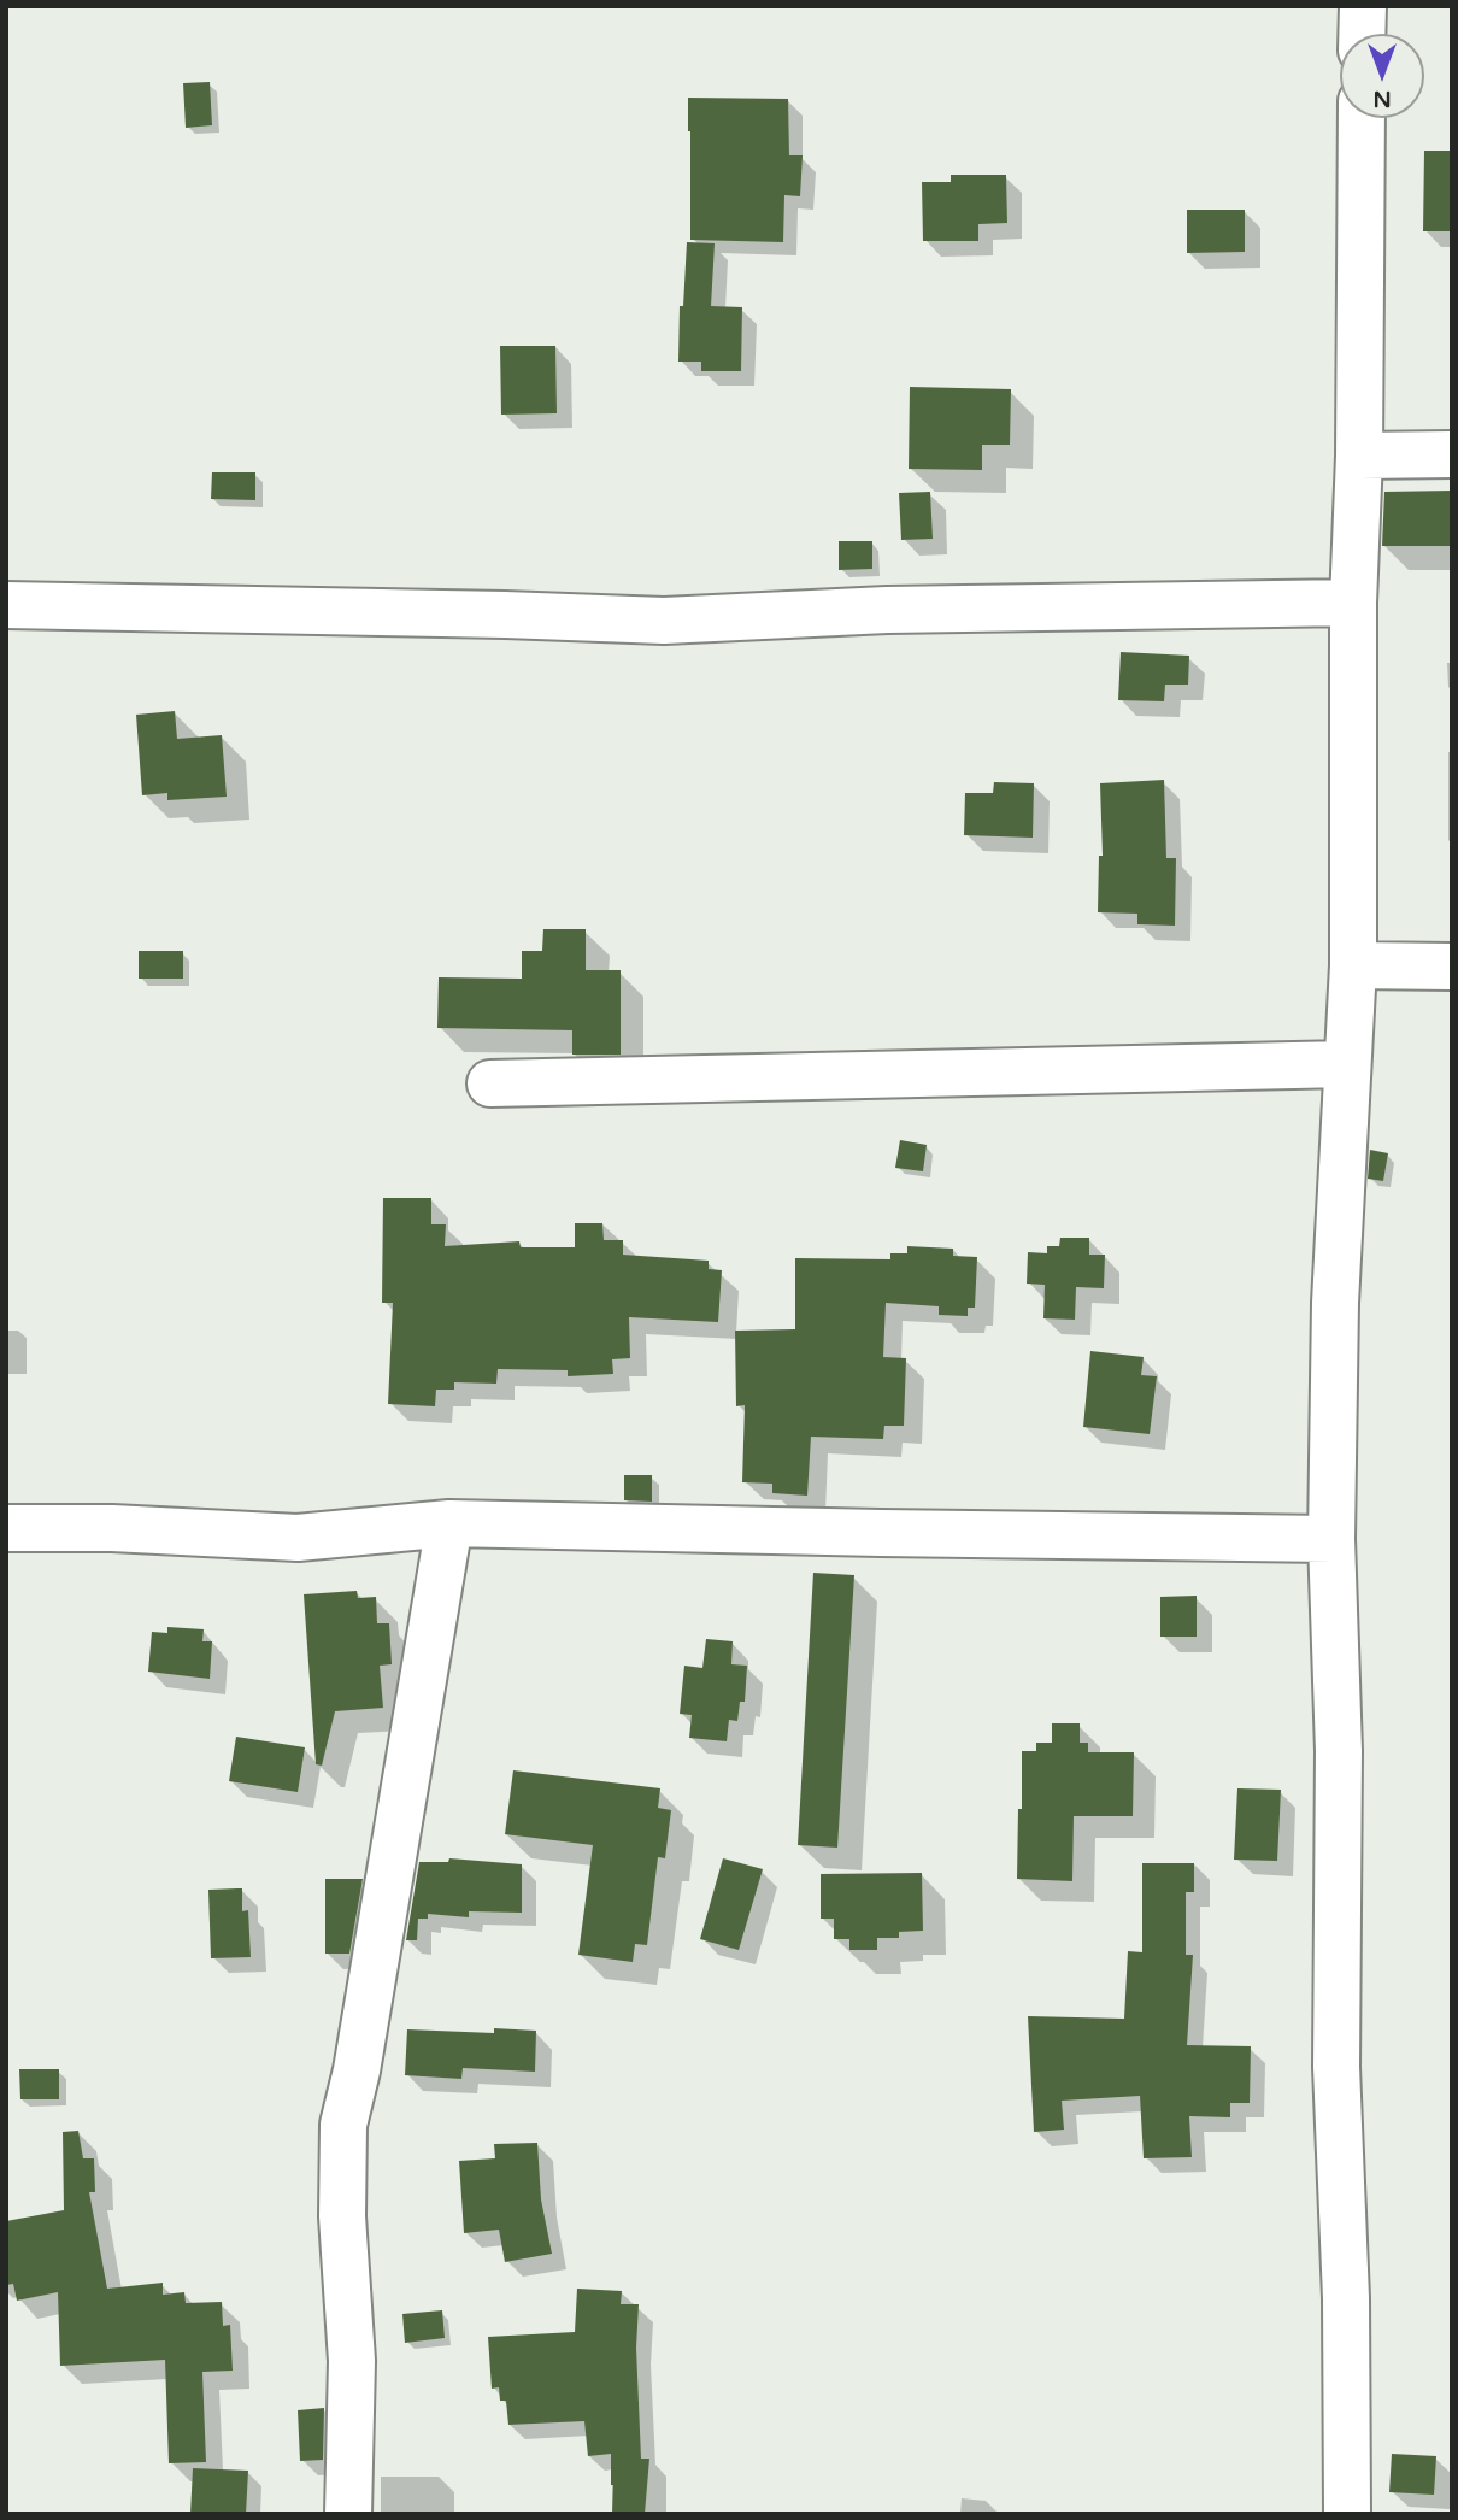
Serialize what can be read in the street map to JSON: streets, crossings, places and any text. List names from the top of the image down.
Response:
{
  "north": "bottom"
}
